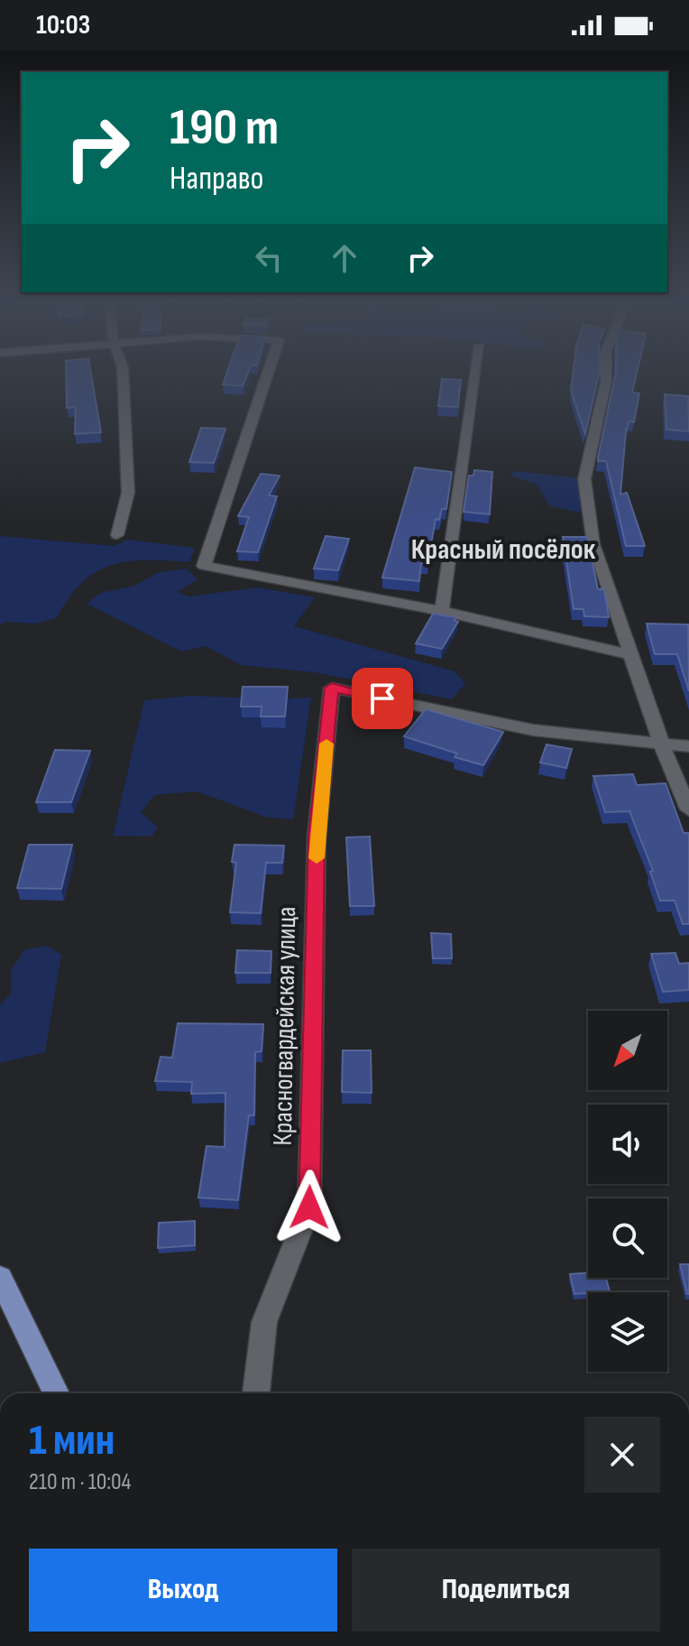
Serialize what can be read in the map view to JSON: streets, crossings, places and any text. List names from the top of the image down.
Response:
{
  "streets": {
    "street": ["Красногвардейская улица"]
  },
  "districts": ["Красный посёлок"],
  "north": "bottom left",
  "page": {
    "status": "10:03",
    "turn": ["190 m", "Направо"],
    "heading": ["1 мин", "210 m · 10:04"],
    "buttons": ["Выход", "Поделиться"]
  }
}
